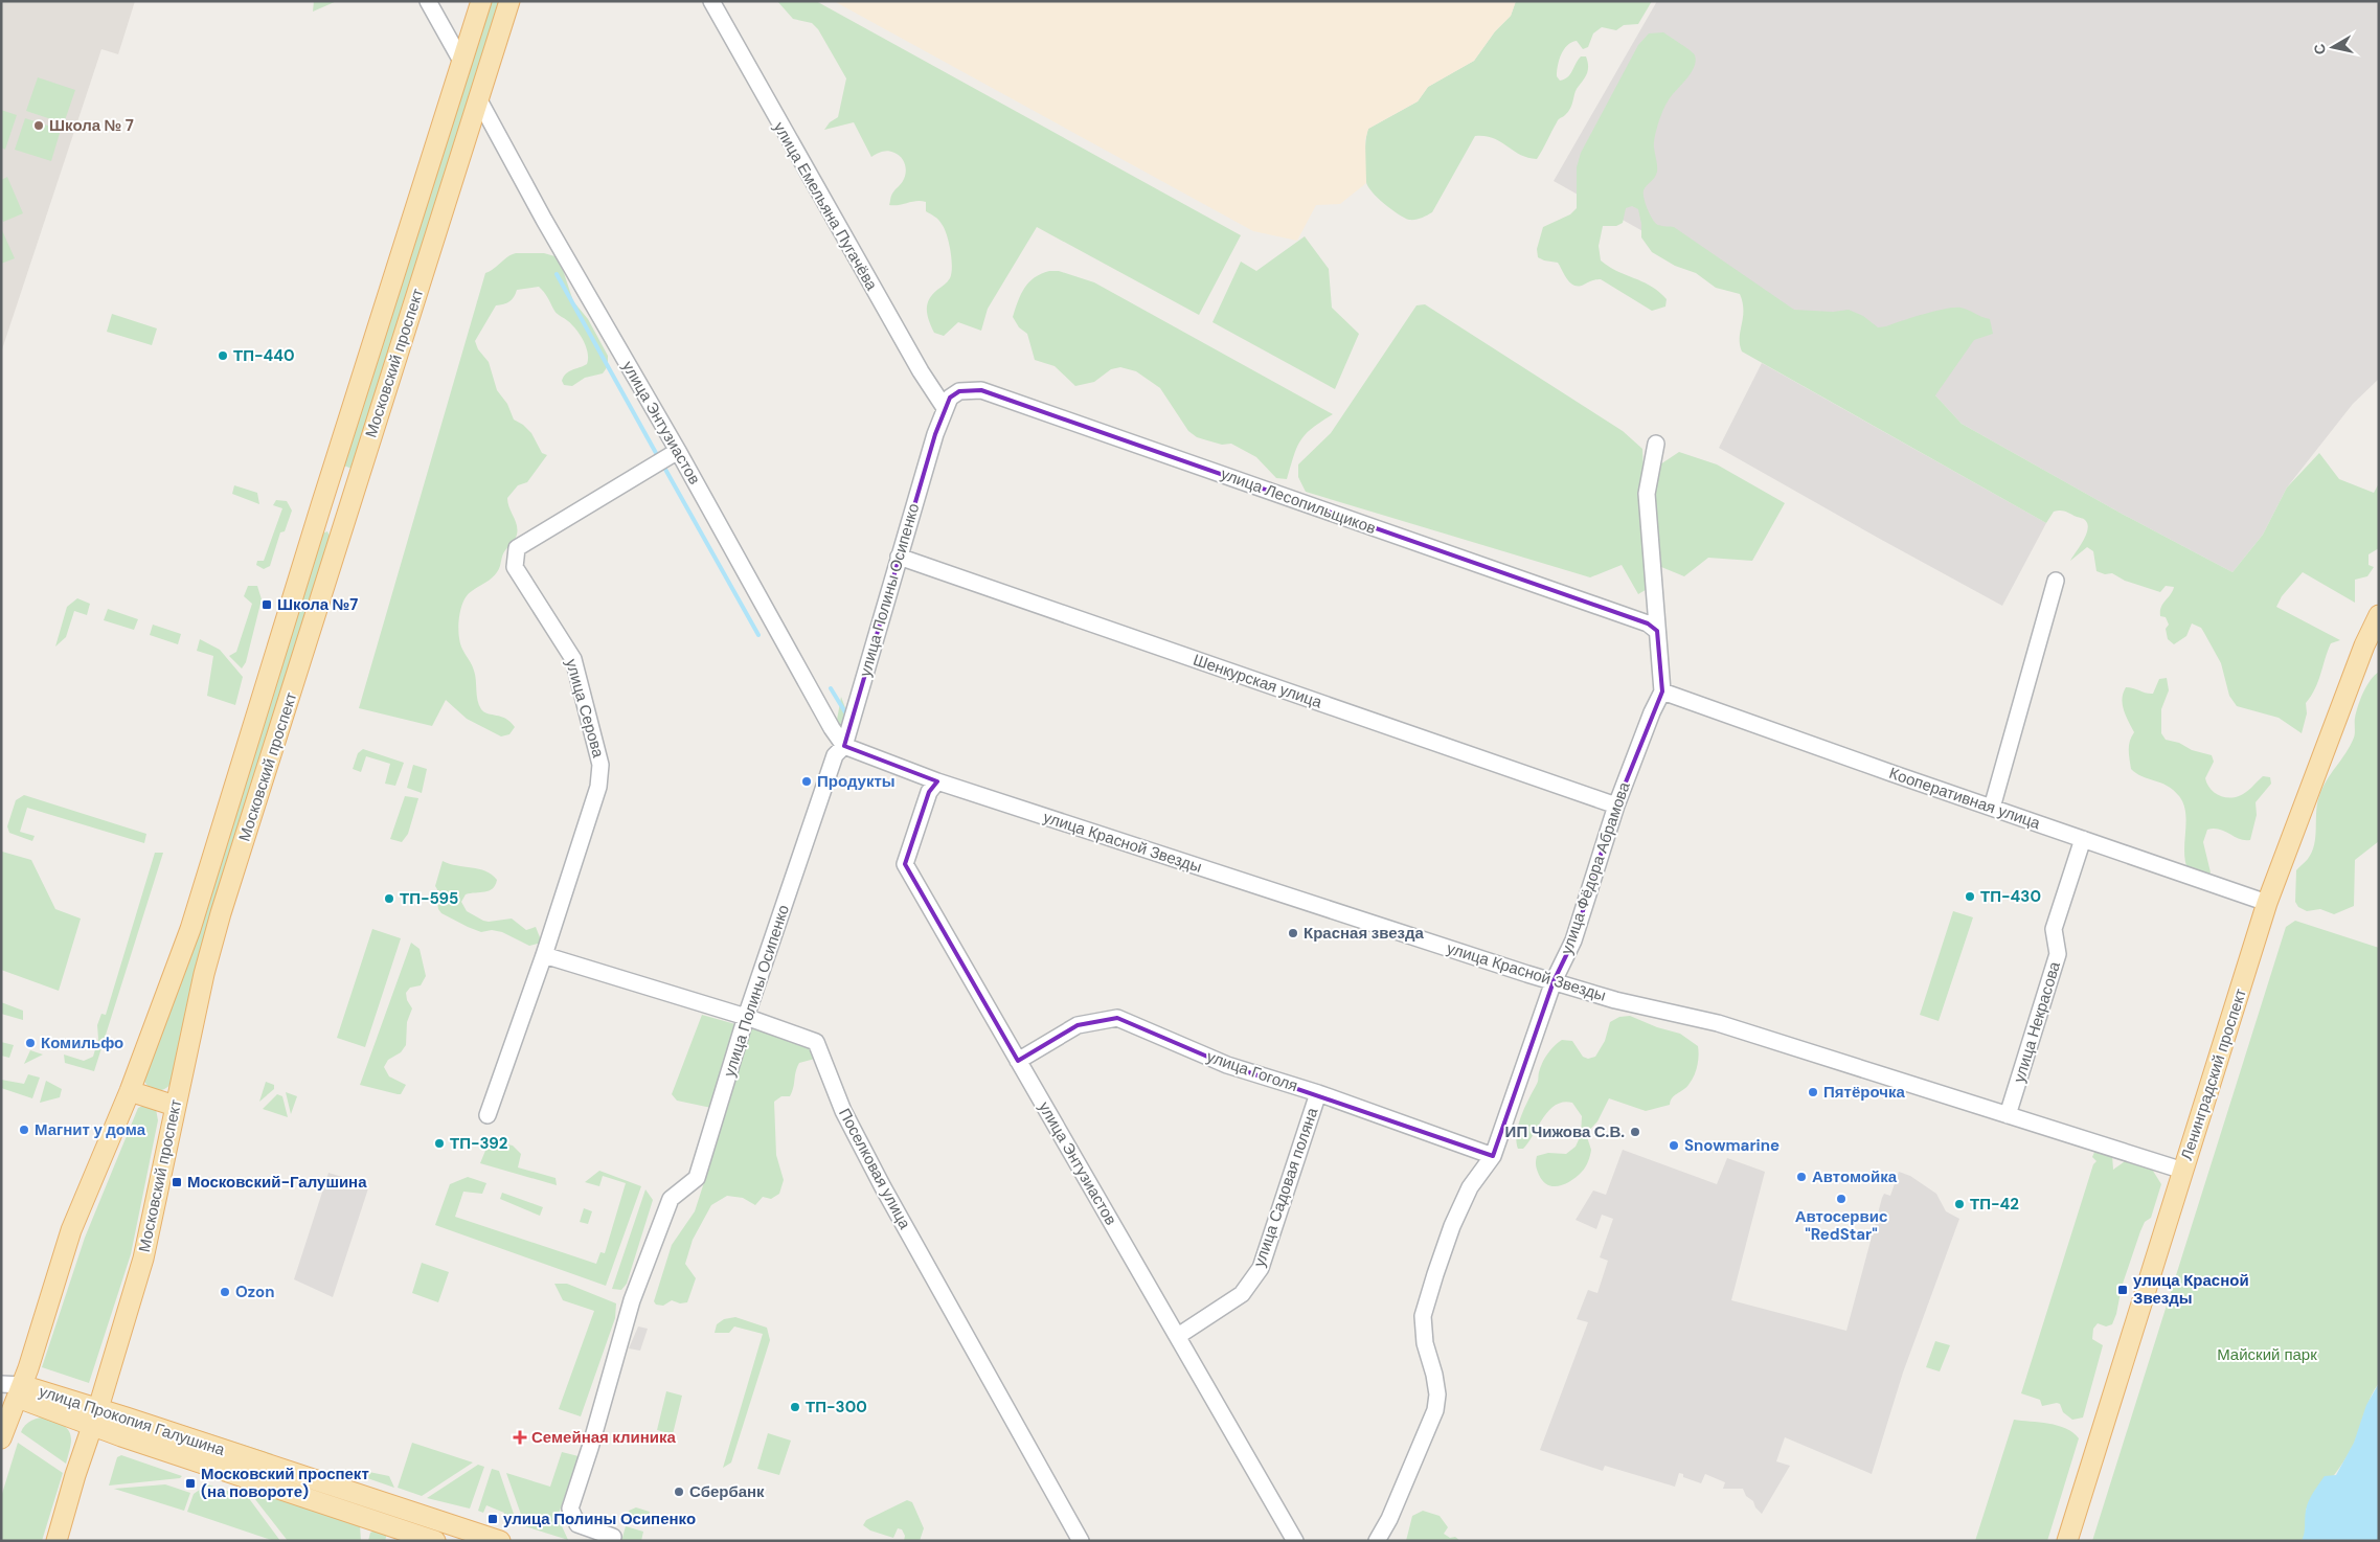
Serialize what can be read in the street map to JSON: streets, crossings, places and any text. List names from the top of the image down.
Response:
{
  "streets": {
    "main road": ["Московский проспект", "Ленинградский проспект", "улица Прокопия Галушина"],
    "street": [
      "улица Емельяна Пугачёва",
      "улица Энтузиастов",
      "улица Лесопильщиков",
      "улица Полины Осипенко",
      "Шенкурская улица",
      "улица Серова",
      "Кооперативная улица",
      "улица Красной Звезды",
      "улица Фёдора Абрамова",
      "улица Некрасова",
      "улица Гоголя",
      "Поселковая улица",
      "улица Садовая поляна"
    ]
  },
  "crossings": [
    ["улица Емельяна Пугачёва", "улица Лесопильщиков"],
    ["улица Емельяна Пугачёва", "улица Полины Осипенко"],
    ["Московский проспект", "улица Энтузиастов"],
    ["Московский проспект", "улица Прокопия Галушина"],
    ["улица Энтузиастов", "улица Полины Осипенко"],
    ["улица Энтузиастов", "улица Серова"],
    ["улица Энтузиастов", "улица Красной Звезды"],
    ["улица Энтузиастов", "улица Гоголя"],
    ["улица Энтузиастов", "улица Садовая поляна"],
    ["улица Лесопильщиков", "улица Полины Осипенко"],
    ["улица Полины Осипенко", "Шенкурская улица"],
    ["улица Полины Осипенко", "улица Красной Звезды"],
    ["улица Полины Осипенко", "Поселковая улица"],
    ["Шенкурская улица", "улица Фёдора Абрамова"],
    ["улица Серова", "Поселковая улица"],
    ["Кооперативная улица", "улица Фёдора Абрамова"],
    ["Кооперативная улица", "улица Некрасова"],
    ["Кооперативная улица", "Ленинградский проспект"],
    ["улица Красной Звезды", "улица Фёдора Абрамова"],
    ["улица Красной Звезды", "улица Некрасова"],
    ["улица Красной Звезды", "Ленинградский проспект"],
    ["улица Фёдора Абрамова", "улица Гоголя"],
    ["улица Гоголя", "улица Садовая поляна"]
  ],
  "parks": ["Майский парк"],
  "places": {
    "other": [
      "Школа № 7",
      "ТП-440",
      "Продукты",
      "ТП-430",
      "ТП-595",
      "Красная звезда",
      "Комильфо",
      "Пятёрочка",
      "Магнит у дома",
      "ИП Чижова С.В.",
      "ТП-392",
      "Snowmarine",
      "Автомойка",
      "Автосервис \"RedStar\"",
      "ТП-42",
      "Ozon",
      "ТП-300",
      "Сбербанк"
    ],
    "transit": [
      "Школа №7",
      "Московский-Галушина",
      "улица Красной Звезды",
      "Московский проспект (на повороте)",
      "улица Полины Осипенко"
    ],
    "health": ["Семейная клиника"]
  },
  "north": "left"
}
